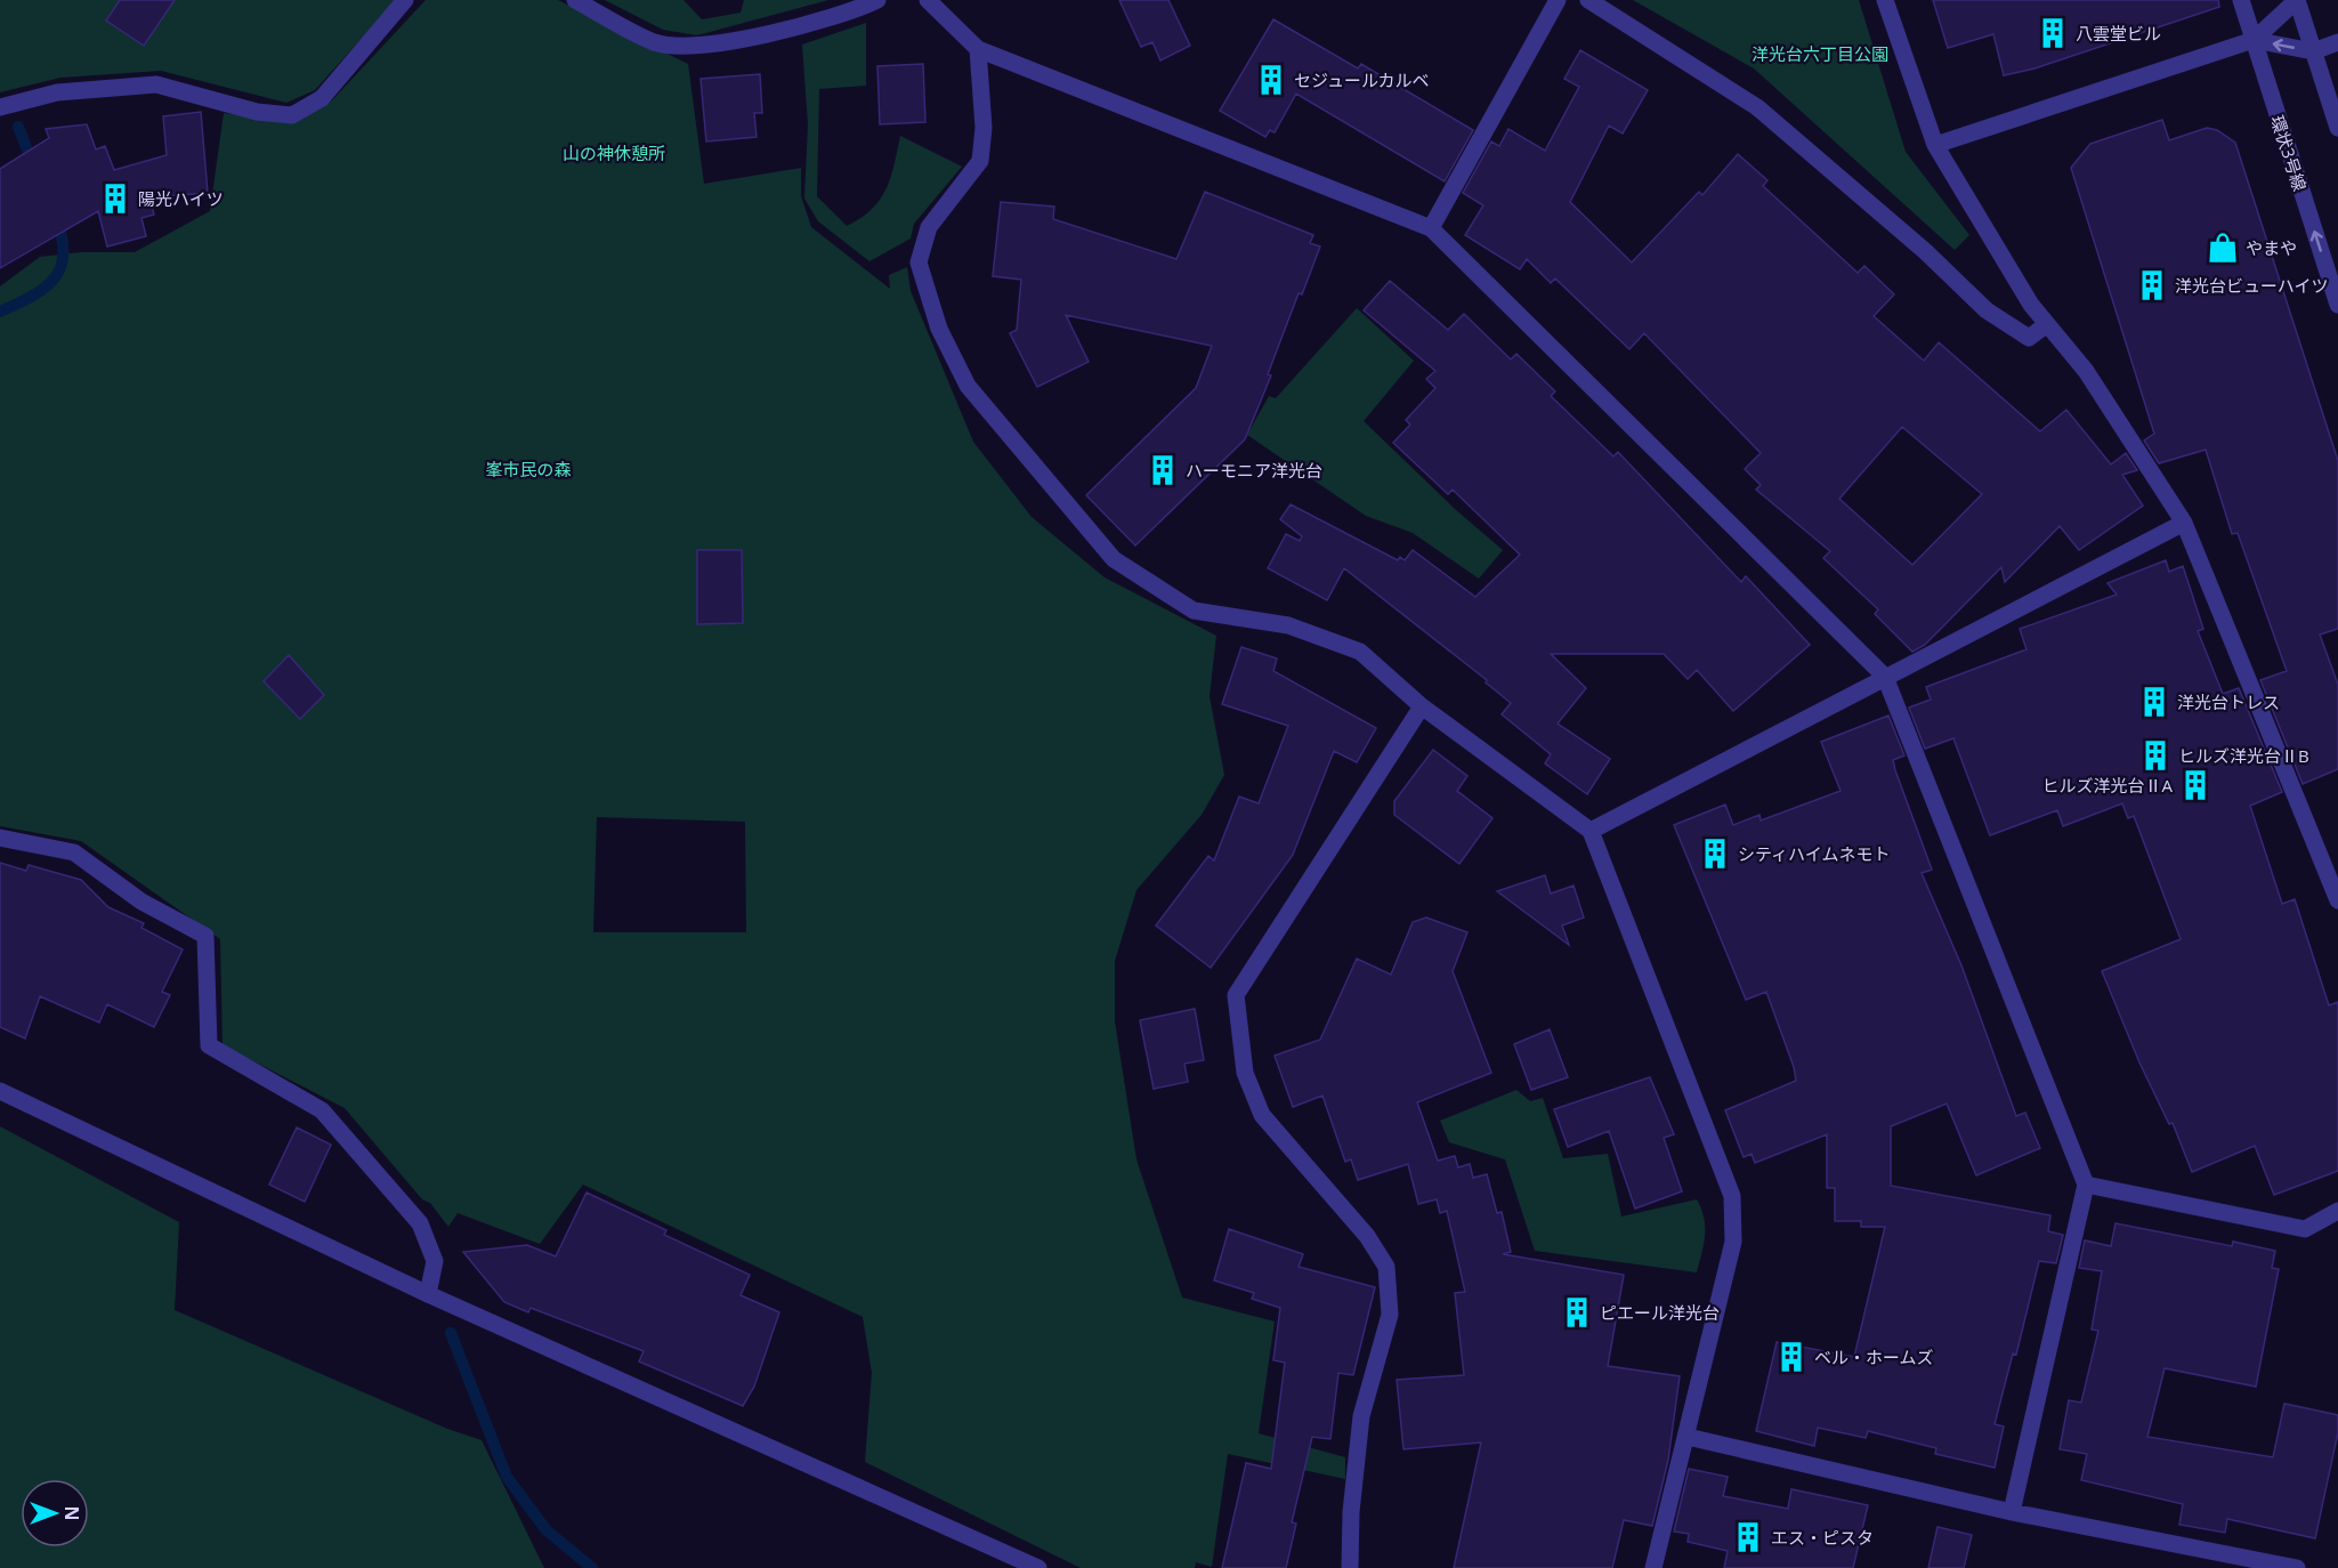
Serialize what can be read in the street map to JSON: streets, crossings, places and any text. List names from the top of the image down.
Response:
{
  "streets": {
    "street": ["環状3号線"]
  },
  "parks": ["洋光台六丁目公園", "山の神休憩所", "峯市民の森"],
  "places": {
    "building": [
      "八雲堂ビル",
      "セジュールカルベ",
      "陽光ハイツ",
      "洋光台ビューハイツ",
      "ハーモニア洋光台",
      "洋光台トレス",
      "ヒルズ洋光台ⅡB",
      "ヒルズ洋光台ⅡA",
      "シティハイムネモト",
      "ピエール洋光台",
      "ベル・ホームズ",
      "エス・ピスタ"
    ],
    "shop": ["やまや"]
  },
  "north": "right"
}
